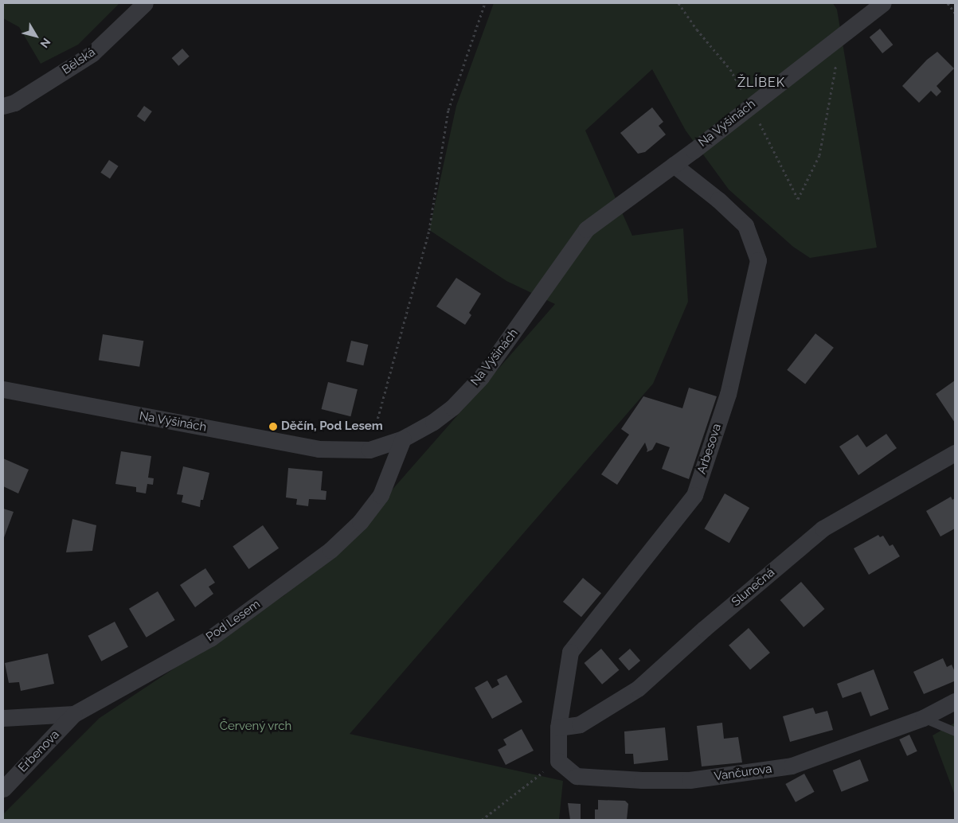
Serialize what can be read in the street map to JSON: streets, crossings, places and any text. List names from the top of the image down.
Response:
{
  "streets": {
    "street": [
      "Bělská",
      "Na Výšinách",
      "Arbesova",
      "Slunečná",
      "Pod Lesem",
      "Erbenova",
      "Vančurova"
    ]
  },
  "crossings": [
    ["Na Výšinách", "Arbesova"],
    ["Na Výšinách", "Pod Lesem"],
    ["Arbesova", "Slunečná"],
    ["Pod Lesem", "Erbenova"]
  ],
  "districts": ["ŽLÍBEK"],
  "parks": ["Červený vrch"],
  "places": ["Děčín, Pod Lesem"],
  "north": "bottom right"
}
